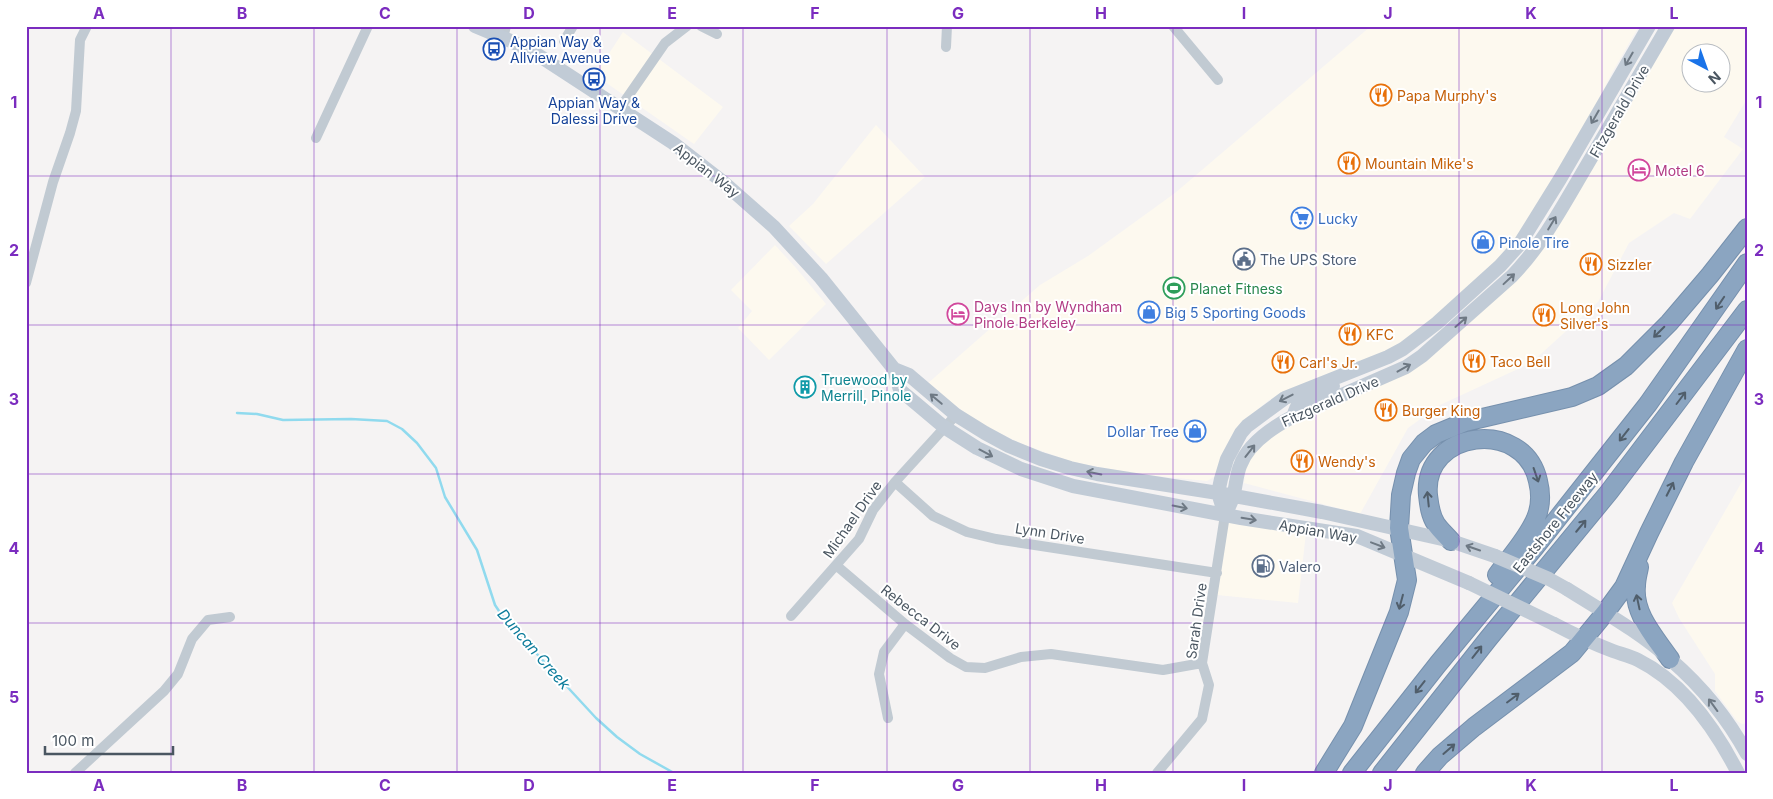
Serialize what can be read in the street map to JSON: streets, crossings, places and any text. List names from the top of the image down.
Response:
{
  "streets": {
    "highway": ["Eastshore Freeway"],
    "main road": ["Fitzgerald Drive", "Appian Way"],
    "street": [
      "Michael Drive",
      "Lynn Drive",
      "Rebecca Drive",
      "Sarah Drive"
    ]
  },
  "crossings": [
    ["Fitzgerald Drive", "Appian Way"],
    ["Fitzgerald Drive", "Sarah Drive"],
    ["Appian Way", "Michael Drive"],
    ["Appian Way", "Sarah Drive"],
    ["Michael Drive", "Lynn Drive"],
    ["Michael Drive", "Rebecca Drive"],
    ["Lynn Drive", "Sarah Drive"],
    ["Rebecca Drive", "Sarah Drive"]
  ],
  "water": ["Duncan Creek"],
  "places": {
    "bus stop": ["Appian Way & Allview Avenue", "Appian Way & Dalessi Drive"],
    "restaurant": [
      "Papa Murphy's",
      "Mountain Mike's",
      "Sizzler",
      "Long John Silver's",
      "KFC",
      "Taco Bell",
      "Carl's Jr.",
      "Burger King",
      "Wendy's"
    ],
    "hotel": ["Motel 6", "Days Inn by Wyndham Pinole Berkeley"],
    "supermarket": ["Lucky"],
    "shop": ["Pinole Tire", "Big 5 Sporting Goods", "Dollar Tree"],
    "public building": ["The UPS Store"],
    "sports": ["Planet Fitness"],
    "building": ["Truewood by Merrill, Pinole"],
    "fuel station": ["Valero"]
  },
  "scale_bar": "100 m",
  "north": "bottom right",
  "grid": {
    "columns": [
      "A",
      "B",
      "C",
      "D",
      "E",
      "F",
      "G",
      "H",
      "I",
      "J",
      "K",
      "L"
    ],
    "rows": [
      "1",
      "2",
      "3",
      "4",
      "5"
    ]
  }
}
